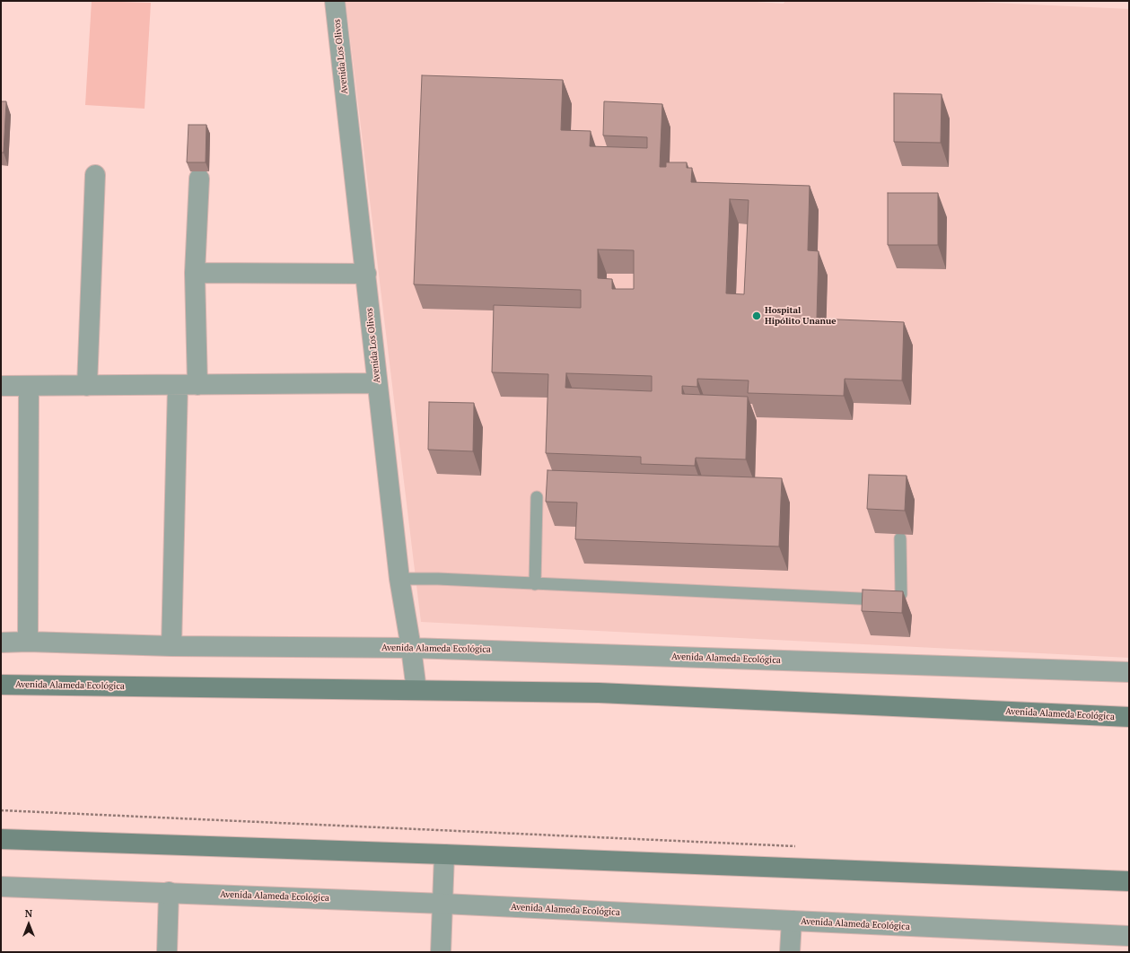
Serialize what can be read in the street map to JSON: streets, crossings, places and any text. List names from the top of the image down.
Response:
{
  "streets": {
    "main road": ["Avenida Alameda Ecológica"],
    "street": ["Avenida Los Olivos"]
  },
  "crossings": [
    ["Avenida Los Olivos", "Avenida Alameda Ecológica"]
  ],
  "places": ["Hospital Hipólito Unanue"],
  "north": "top"
}
